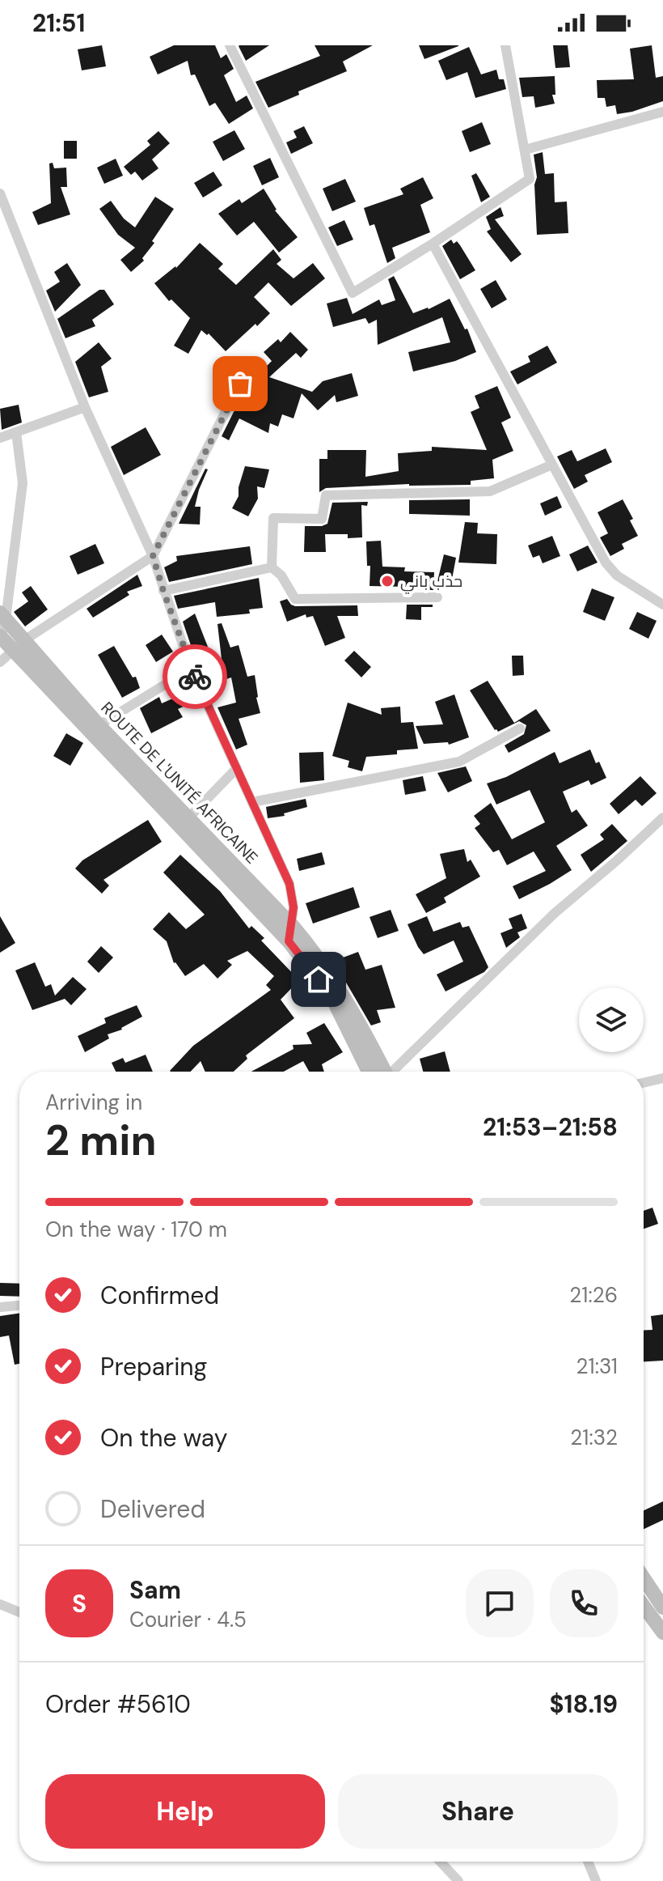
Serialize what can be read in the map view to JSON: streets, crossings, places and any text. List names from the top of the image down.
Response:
{
  "streets": {
    "main road": ["ROUTE DE L'UNITÉ AFRICAINE"]
  },
  "places": ["حذب باني"],
  "page": {
    "status": "21:51",
    "heading": ["2 min", "Arriving in", "21:53–21:58"],
    "panel": [
      "Sam",
      "Courier · 4.5",
      "Order #5610",
      "$18.19"
    ],
    "bar": "On the way · 170 m",
    "list": [
      ["Confirmed", "21:26"],
      ["Preparing", "21:31"],
      ["On the way", "21:32"],
      "Delivered"
    ],
    "round": "S",
    "buttons": ["Help", "Share"]
  }
}
